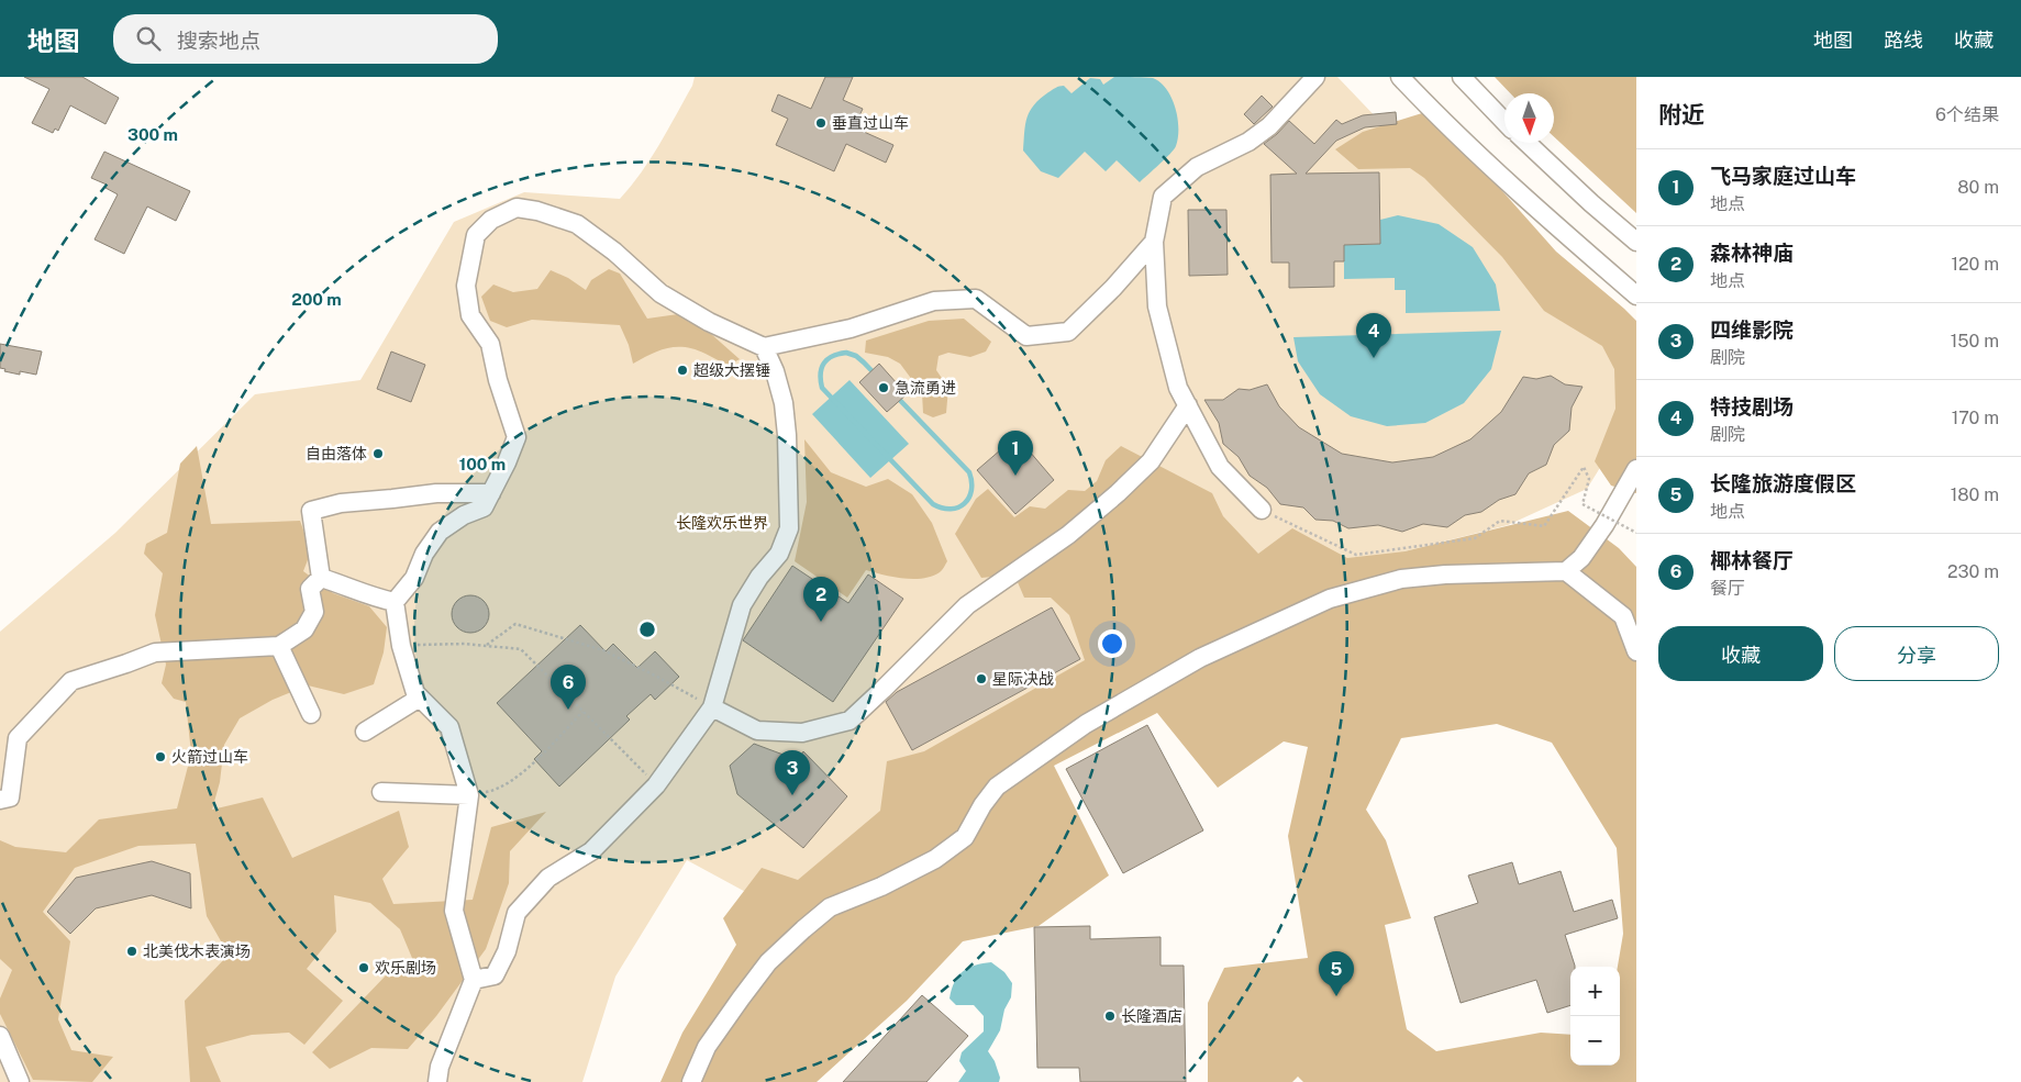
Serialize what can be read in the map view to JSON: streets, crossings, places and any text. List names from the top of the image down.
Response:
{
  "parks": ["长隆欢乐世界"],
  "places": [
    "垂直过山车",
    "超级大摆锤",
    "急流勇进",
    "自由落体",
    "星际决战",
    "火箭过山车",
    "北美伐木表演场",
    "欢乐剧场",
    "长隆酒店"
  ],
  "north": "bottom",
  "page": {
    "header": "地图",
    "search": "搜索地点",
    "nav": ["地图", "路线", "收藏"],
    "heading": ["附近", "6个结果"],
    "list": [
      {
        "mark": "1",
        "name": "飞马家庭过山车",
        "note": "地点",
        "value": "80 m"
      },
      {
        "mark": "2",
        "name": "森林神庙",
        "note": "地点",
        "value": "120 m"
      },
      {
        "mark": "3",
        "name": "四维影院",
        "note": "剧院",
        "value": "150 m"
      },
      {
        "mark": "4",
        "name": "特技剧场",
        "note": "剧院",
        "value": "170 m"
      },
      {
        "mark": "5",
        "name": "长隆旅游度假区",
        "note": "地点",
        "value": "180 m"
      },
      {
        "mark": "6",
        "name": "椰林餐厅",
        "note": "餐厅",
        "value": "230 m"
      }
    ],
    "pins": [
      "4",
      "1",
      "2",
      "6",
      "3",
      "5"
    ],
    "buttons": ["收藏", "分享"],
    "map_buttons": ["+", "−"]
  },
  "rings": ["300 m", "200 m", "100 m"]
}
